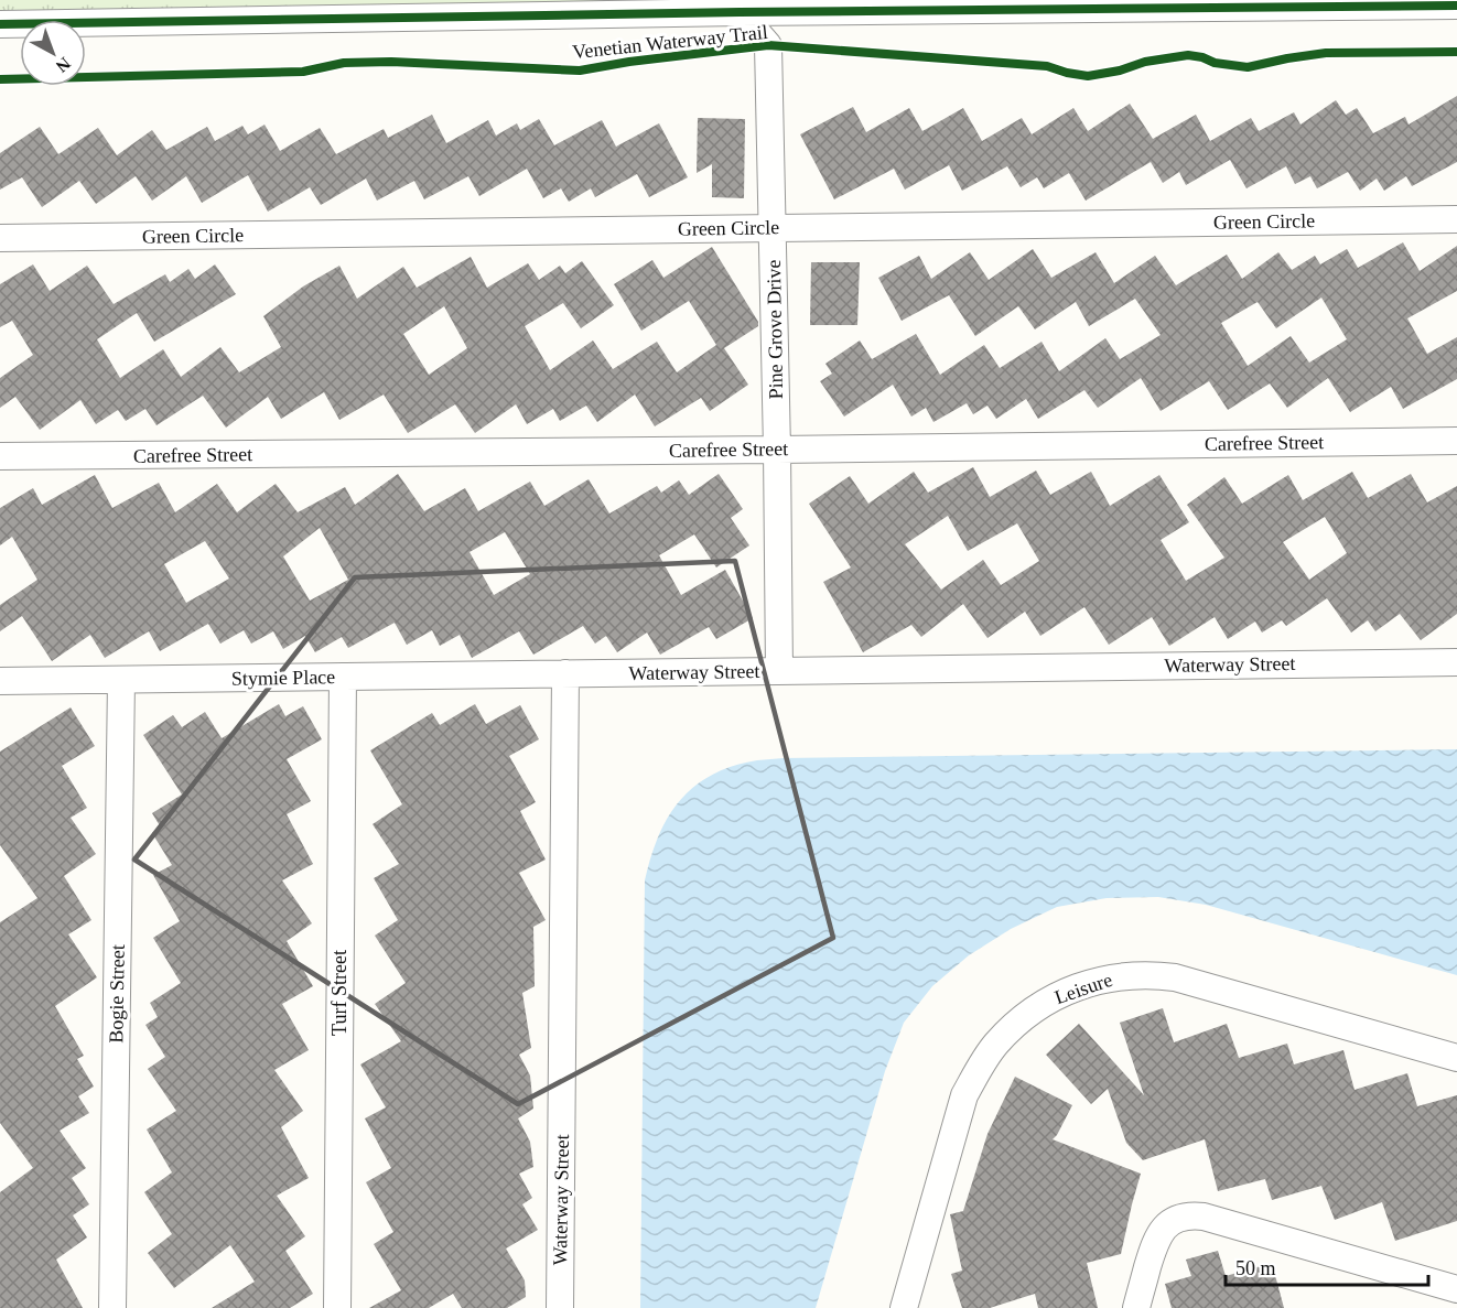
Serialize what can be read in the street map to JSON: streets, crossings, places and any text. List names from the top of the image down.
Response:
{
  "streets": {
    "street": [
      "Green Circle",
      "Pine Grove Drive",
      "Carefree Street",
      "Waterway Street",
      "Stymie Place",
      "Leisure",
      "Turf Street",
      "Bogie Street"
    ],
    "cycle path": ["Venetian Waterway Trail"]
  },
  "crossings": [
    ["Green Circle", "Pine Grove Drive"],
    ["Pine Grove Drive", "Carefree Street"],
    ["Pine Grove Drive", "Waterway Street"],
    ["Waterway Street", "Stymie Place"],
    ["Stymie Place", "Turf Street"],
    ["Stymie Place", "Bogie Street"]
  ],
  "scale_bar": "50 m",
  "north": "bottom right"
}
